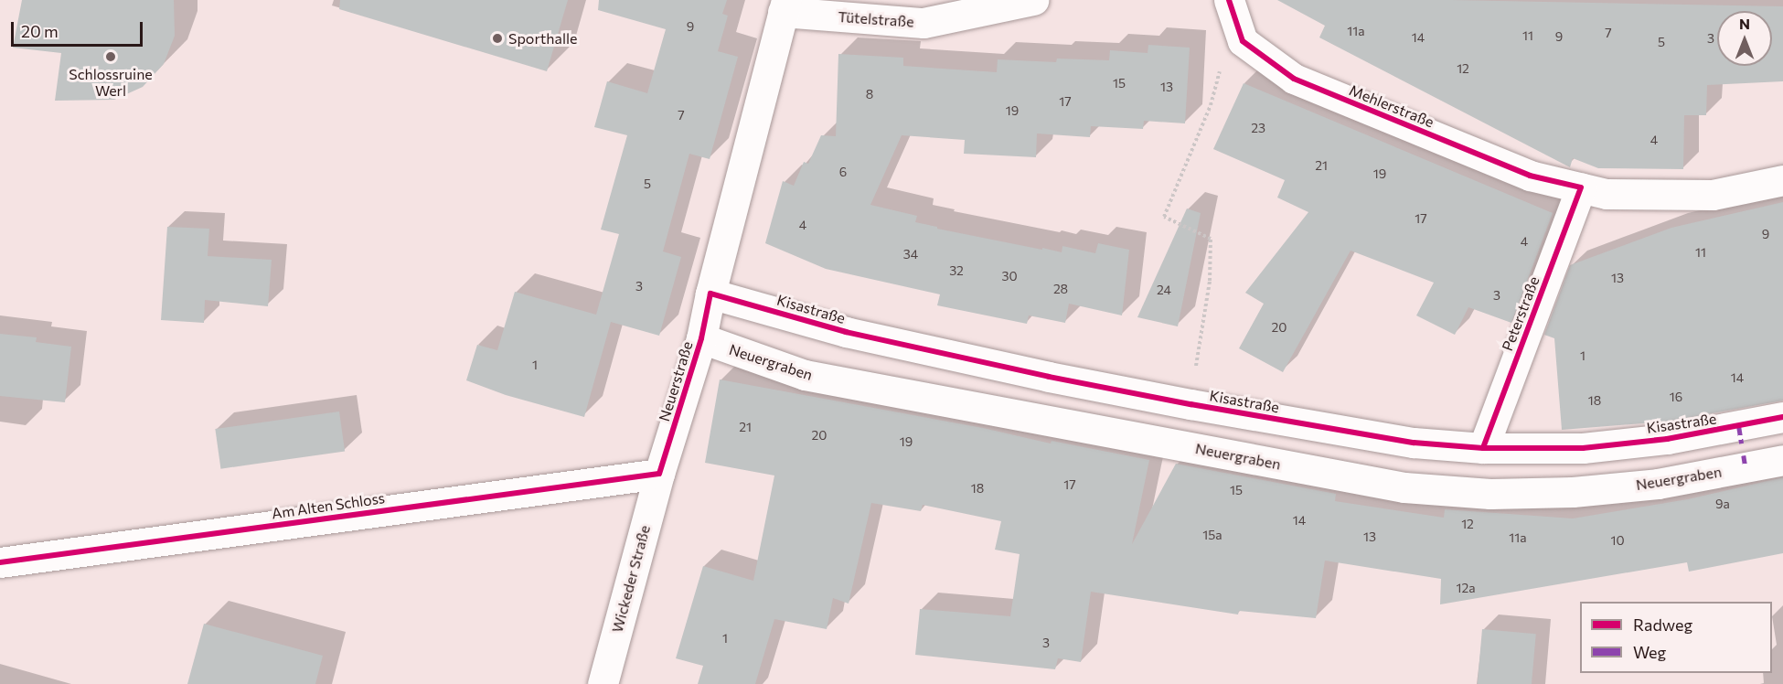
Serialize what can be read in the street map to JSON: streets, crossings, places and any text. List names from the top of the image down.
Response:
{
  "streets": {
    "street": [
      "Tütelstraße",
      "Mehlerstraße",
      "Kisastraße",
      "Peterstraße",
      "Neuergraben",
      "Neuerstraße",
      "Am Alten Schloss",
      "Wickeder Straße"
    ]
  },
  "crossings": [
    ["Tütelstraße", "Neuerstraße"],
    ["Mehlerstraße", "Kisastraße"],
    ["Mehlerstraße", "Peterstraße"],
    ["Kisastraße", "Peterstraße"],
    ["Kisastraße", "Neuerstraße"],
    ["Neuergraben", "Neuerstraße"],
    ["Neuerstraße", "Am Alten Schloss"],
    ["Neuerstraße", "Wickeder Straße"],
    ["Am Alten Schloss", "Wickeder Straße"]
  ],
  "places": ["Sporthalle", "Schlossruine Werl"],
  "house_numbers": [
    "9",
    "11a",
    "7",
    "11",
    "9",
    "14",
    "3",
    "5",
    "12",
    "15",
    "13",
    "8",
    "17",
    "19",
    "7",
    "23",
    "4",
    "21",
    "6",
    "19",
    "5",
    "17",
    "4",
    "9",
    "4",
    "11",
    "34",
    "32",
    "30",
    "13",
    "3",
    "28",
    "24",
    "3",
    "20",
    "1",
    "1",
    "14",
    "16",
    "18",
    "21",
    "20",
    "19",
    "17",
    "18",
    "15",
    "9a",
    "14",
    "12",
    "15a",
    "13",
    "11a",
    "10",
    "12a",
    "1",
    "3"
  ],
  "legend": ["Radweg", "Weg"],
  "scale_bar": "20 m",
  "north": "top"
}
